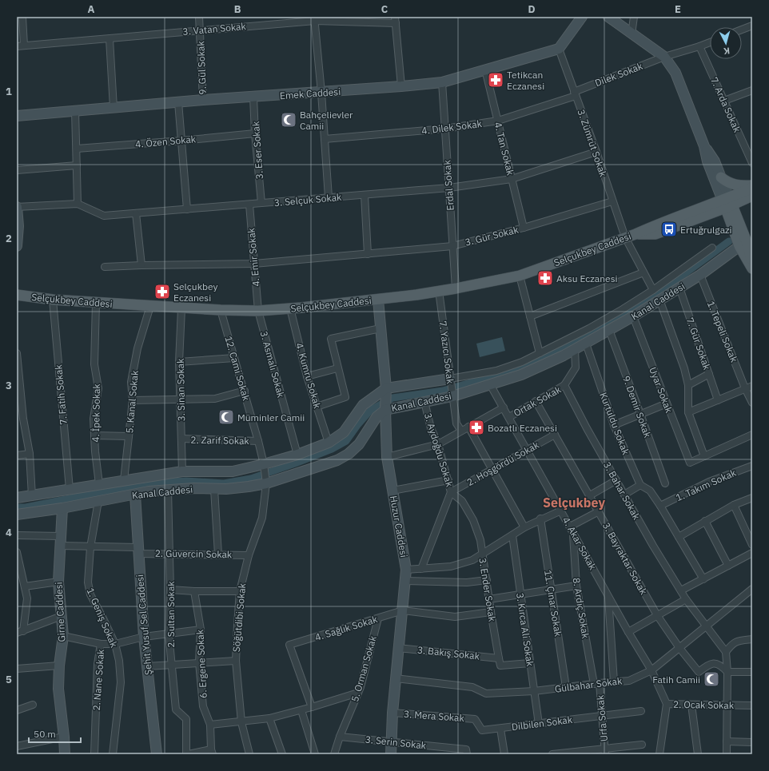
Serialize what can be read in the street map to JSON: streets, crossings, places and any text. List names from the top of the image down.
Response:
{
  "streets": {
    "main road": ["Selçukbey Caddesi"],
    "street": [
      "3. Vatan Sokak",
      "9. Gül Sokak",
      "Dilek Sokak",
      "Emek Caddesi",
      "7. Arda Sokak",
      "4. Dilek Sokak",
      "4. Özen Sokak",
      "3. Zümrüt Sokak",
      "4. Tan Sokak",
      "3. Eser Sokak",
      "Erdal Sokak",
      "3. Selçuk Sokak",
      "3. Gür Sokak",
      "4. Emir Sokak",
      "Kanal Caddesi",
      "1. Tepeli Sokak",
      "7. Gür Sokak",
      "7. Yazıcı Sokak",
      "3. Asmalı Sokak",
      "12. Cami Sokak",
      "4. Kumru Sokak",
      "3. Sinan Sokak",
      "Uyar Sokak",
      "7. Fatih Sokak",
      "Ortak Sokak",
      "5. Kanal Sokak",
      "9. Demir Sokak",
      "4. İpek Sokak",
      "Kurtuldu Sokak",
      "2. Zarif Sokak",
      "3. Aydoğdu Sokak",
      "2. Hoşgördü Sokak",
      "1. Takım Sokak",
      "3. Bahar Sokak",
      "Huzur Caddesi",
      "4. Akar Sokak",
      "2. Güvercin Sokak",
      "3. Bayraktar Sokak",
      "3. Ender Sokak",
      "11. Çınar Sokak",
      "8. Ardıç Sokak",
      "Girne Caddesi",
      "2. Sultan Sokak",
      "1. Geniş Sokak",
      "Söğütdibi Sokak",
      "Şehit Yusuf Sel Caddesi",
      "4. Sağlık Sokak",
      "3. Kırca Ali Sokak",
      "3. Bakış Sokak",
      "6. Ergene Sokak",
      "5. Orman Sokak",
      "2. Nane Sokak",
      "Gülbahar Sokak",
      "2. Ocak Sokak",
      "3. Mera Sokak",
      "Urfa Sokak",
      "Dilbilen Sokak",
      "3. Serin Sokak"
    ]
  },
  "crossings": [
    ["3. Vatan Sokak", "9. Gül Sokak"],
    ["9. Gül Sokak", "Emek Caddesi"],
    ["Dilek Sokak", "7. Arda Sokak"],
    ["Dilek Sokak", "4. Dilek Sokak"],
    ["Dilek Sokak", "3. Zümrüt Sokak"],
    ["Emek Caddesi", "3. Zümrüt Sokak"],
    ["Emek Caddesi", "4. Tan Sokak"],
    ["Emek Caddesi", "3. Eser Sokak"],
    ["Emek Caddesi", "Erdal Sokak"],
    ["4. Dilek Sokak", "3. Zümrüt Sokak"],
    ["4. Dilek Sokak", "4. Tan Sokak"],
    ["4. Dilek Sokak", "Erdal Sokak"],
    ["4. Özen Sokak", "3. Eser Sokak"],
    ["3. Zümrüt Sokak", "3. Selçuk Sokak"],
    ["3. Zümrüt Sokak", "3. Gür Sokak"],
    ["3. Zümrüt Sokak", "Selçukbey Caddesi"],
    ["3. Zümrüt Sokak", "Kanal Caddesi"],
    ["4. Tan Sokak", "3. Selçuk Sokak"],
    ["4. Tan Sokak", "3. Gür Sokak"],
    ["3. Eser Sokak", "3. Selçuk Sokak"],
    ["Erdal Sokak", "3. Selçuk Sokak"],
    ["Erdal Sokak", "3. Gür Sokak"],
    ["Erdal Sokak", "Selçukbey Caddesi"],
    ["3. Selçuk Sokak", "4. Emir Sokak"],
    ["3. Gür Sokak", "4. Emir Sokak"],
    ["Selçukbey Caddesi", "4. Emir Sokak"],
    ["Selçukbey Caddesi", "7. Yazıcı Sokak"],
    ["Selçukbey Caddesi", "3. Asmalı Sokak"],
    ["Selçukbey Caddesi", "12. Cami Sokak"],
    ["Selçukbey Caddesi", "4. Kumru Sokak"],
    ["Selçukbey Caddesi", "3. Sinan Sokak"],
    ["Selçukbey Caddesi", "7. Fatih Sokak"],
    ["Selçukbey Caddesi", "5. Kanal Sokak"],
    ["Selçukbey Caddesi", "4. İpek Sokak"],
    ["Selçukbey Caddesi", "Huzur Caddesi"],
    ["4. Emir Sokak", "3. Asmalı Sokak"],
    ["Kanal Caddesi", "1. Tepeli Sokak"],
    ["Kanal Caddesi", "7. Gür Sokak"],
    ["Kanal Caddesi", "7. Yazıcı Sokak"],
    ["Kanal Caddesi", "3. Asmalı Sokak"],
    ["Kanal Caddesi", "12. Cami Sokak"],
    ["Kanal Caddesi", "4. Kumru Sokak"],
    ["Kanal Caddesi", "3. Sinan Sokak"],
    ["Kanal Caddesi", "Uyar Sokak"],
    ["Kanal Caddesi", "7. Fatih Sokak"],
    ["Kanal Caddesi", "5. Kanal Sokak"],
    ["Kanal Caddesi", "9. Demir Sokak"],
    ["Kanal Caddesi", "4. İpek Sokak"],
    ["Kanal Caddesi", "Kurtuldu Sokak"],
    ["Kanal Caddesi", "3. Aydoğdu Sokak"],
    ["Kanal Caddesi", "Huzur Caddesi"],
    ["Kanal Caddesi", "4. Akar Sokak"],
    ["Kanal Caddesi", "Girne Caddesi"],
    ["Kanal Caddesi", "2. Sultan Sokak"],
    ["Kanal Caddesi", "1. Geniş Sokak"],
    ["Kanal Caddesi", "Söğütdibi Sokak"],
    ["Kanal Caddesi", "Şehit Yusuf Sel Caddesi"],
    ["12. Cami Sokak", "2. Zarif Sokak"],
    ["12. Cami Sokak", "Söğütdibi Sokak"],
    ["3. Sinan Sokak", "2. Zarif Sokak"],
    ["Ortak Sokak", "3. Bahar Sokak"],
    ["Ortak Sokak", "4. Akar Sokak"],
    ["Ortak Sokak", "3. Bayraktar Sokak"],
    ["3. Aydoğdu Sokak", "2. Hoşgördü Sokak"],
    ["3. Aydoğdu Sokak", "3. Ender Sokak"],
    ["2. Hoşgördü Sokak", "4. Akar Sokak"],
    ["2. Hoşgördü Sokak", "3. Bayraktar Sokak"],
    ["2. Hoşgördü Sokak", "3. Ender Sokak"],
    ["3. Bahar Sokak", "Gülbahar Sokak"],
    ["Huzur Caddesi", "4. Sağlık Sokak"],
    ["Huzur Caddesi", "3. Bakış Sokak"],
    ["Huzur Caddesi", "Gülbahar Sokak"],
    ["Huzur Caddesi", "3. Mera Sokak"],
    ["Huzur Caddesi", "3. Serin Sokak"],
    ["4. Akar Sokak", "8. Ardıç Sokak"],
    ["4. Akar Sokak", "Gülbahar Sokak"],
    ["4. Akar Sokak", "2. Ocak Sokak"],
    ["2. Güvercin Sokak", "Girne Caddesi"],
    ["2. Güvercin Sokak", "2. Sultan Sokak"],
    ["2. Güvercin Sokak", "1. Geniş Sokak"],
    ["2. Güvercin Sokak", "Söğütdibi Sokak"],
    ["2. Güvercin Sokak", "Şehit Yusuf Sel Caddesi"],
    ["3. Bayraktar Sokak", "Gülbahar Sokak"],
    ["3. Ender Sokak", "3. Bakış Sokak"],
    ["11. Çınar Sokak", "Gülbahar Sokak"],
    ["8. Ardıç Sokak", "Gülbahar Sokak"],
    ["8. Ardıç Sokak", "Urfa Sokak"],
    ["4. Sağlık Sokak", "5. Orman Sokak"],
    ["3. Kırca Ali Sokak", "Gülbahar Sokak"],
    ["3. Kırca Ali Sokak", "Dilbilen Sokak"],
    ["5. Orman Sokak", "3. Serin Sokak"],
    ["Gülbahar Sokak", "Urfa Sokak"],
    ["3. Mera Sokak", "Dilbilen Sokak"],
    ["Urfa Sokak", "Dilbilen Sokak"]
  ],
  "districts": ["Selçukbey"],
  "places": {
    "pharmacy": [
      "Tetikcan Eczanesi",
      "Aksu Eczanesi",
      "Selçukbey Eczanesi",
      "Bozatlı Eczanesi"
    ],
    "mosque": ["Bahçelievler Camii", "Müminler Camii", "Fatih Camii"],
    "bus stop": ["Ertuğrulgazi"]
  },
  "scale_bar": "50 m",
  "north": "bottom",
  "grid": {
    "columns": [
      "A",
      "B",
      "C",
      "D",
      "E"
    ],
    "rows": [
      "1",
      "2",
      "3",
      "4",
      "5"
    ]
  }
}
